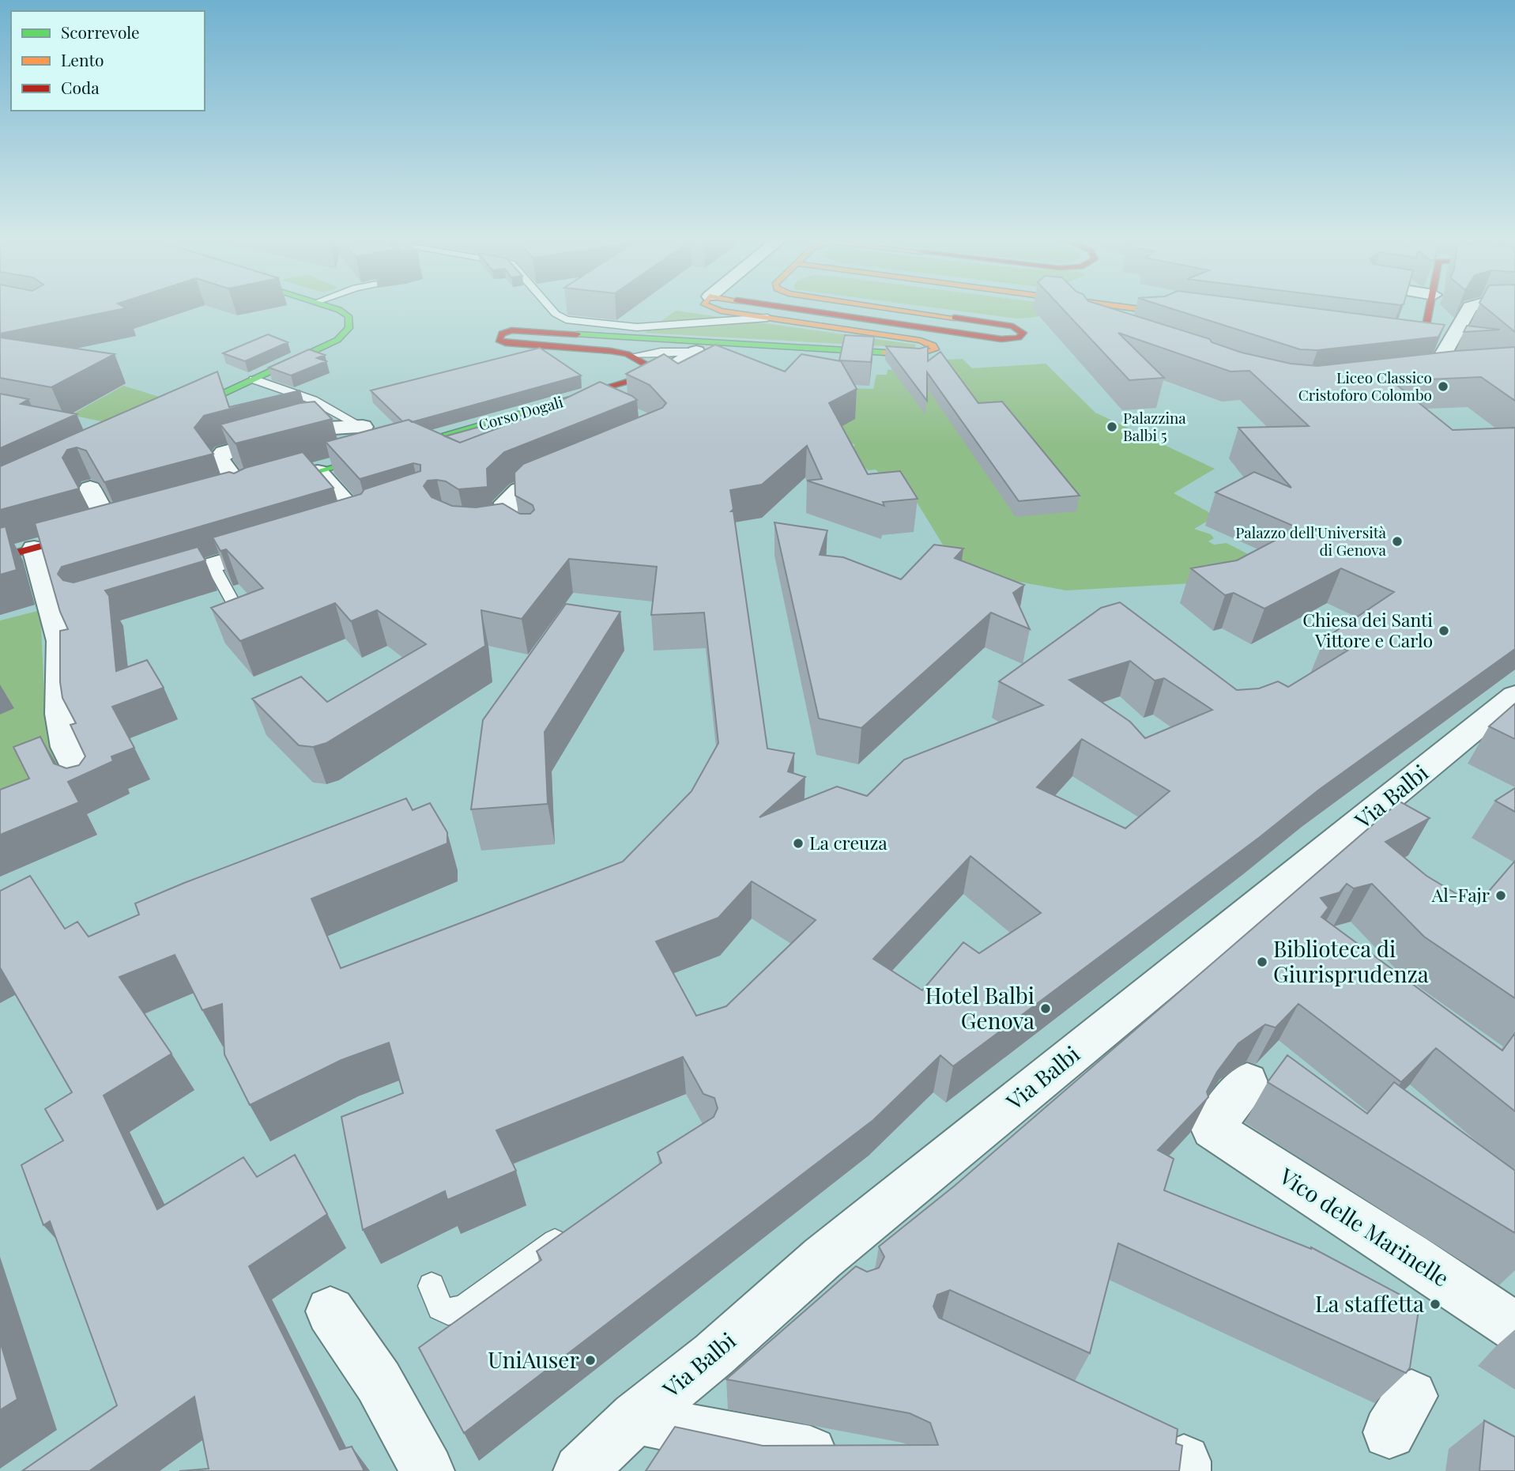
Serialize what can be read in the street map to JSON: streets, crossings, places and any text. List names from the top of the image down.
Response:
{
  "streets": {
    "street": ["Corso Dogali", "Via Balbi", "Vico delle Marinelle"]
  },
  "places": [
    "Liceo Classico Cristoforo Colombo",
    "Palazzina Balbi 5",
    "Palazzo dell'Università di Genova",
    "Chiesa dei Santi Vittore e Carlo",
    "La creuza",
    "Al-Fajr",
    "Biblioteca di Giurisprudenza",
    "Hotel Balbi Genova",
    "La staffetta",
    "UniAuser"
  ],
  "legend": ["Scorrevole", "Lento", "Coda"]
}
